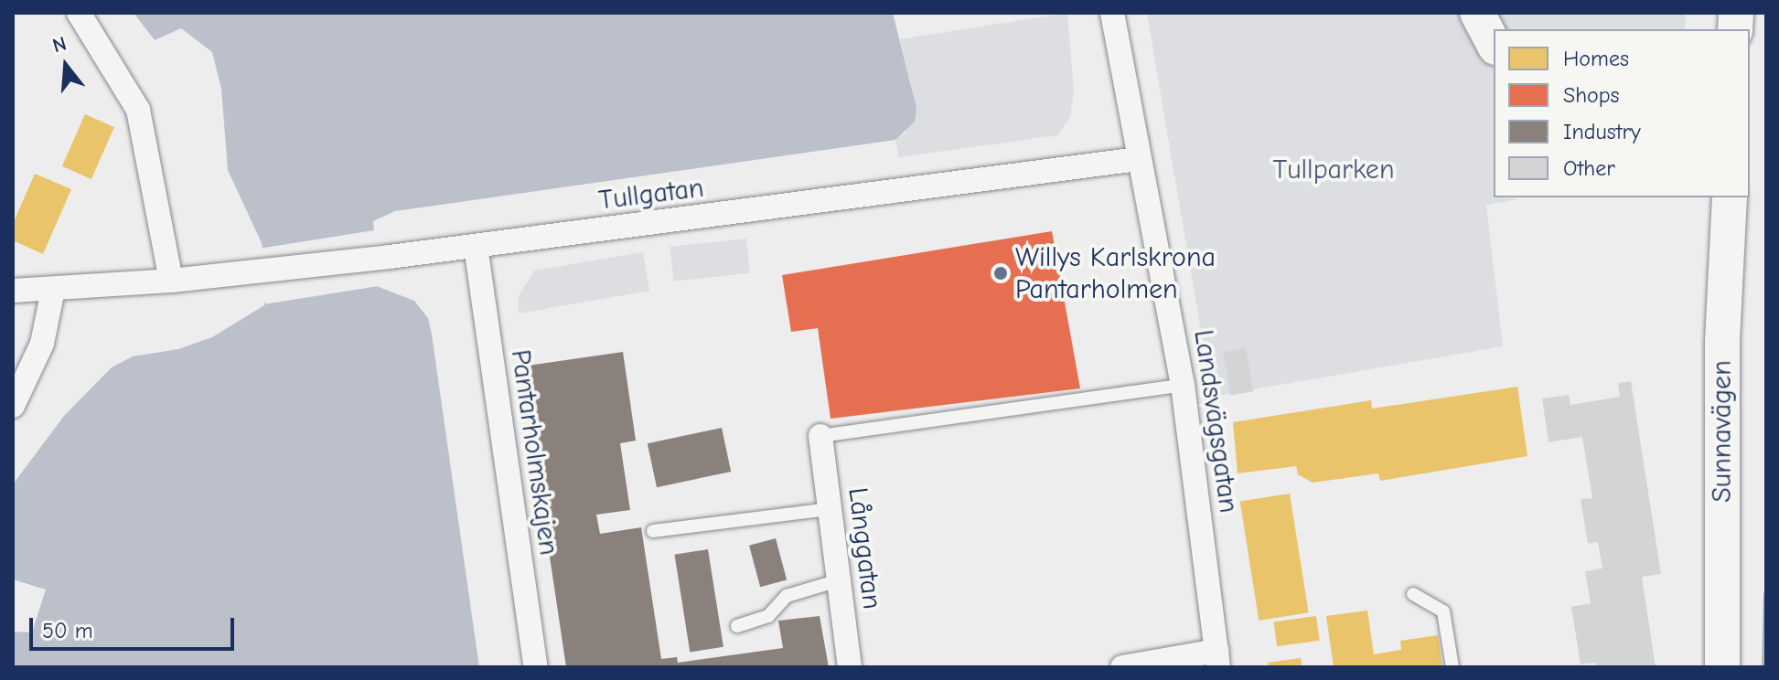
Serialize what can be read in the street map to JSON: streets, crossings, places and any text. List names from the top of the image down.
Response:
{
  "streets": {
    "main road": ["Sunnavägen"],
    "street": [
      "Tullgatan",
      "Landsvägsgatan",
      "Pantarholmskajen",
      "Långgatan"
    ]
  },
  "crossings": [
    ["Tullgatan", "Landsvägsgatan"],
    ["Tullgatan", "Pantarholmskajen"]
  ],
  "parks": ["Tullparken"],
  "places": ["Willys Karlskrona Pantarholmen"],
  "legend": [
    "Homes",
    "Shops",
    "Industry",
    "Other"
  ],
  "scale_bar": "50 m",
  "north": "top"
}
